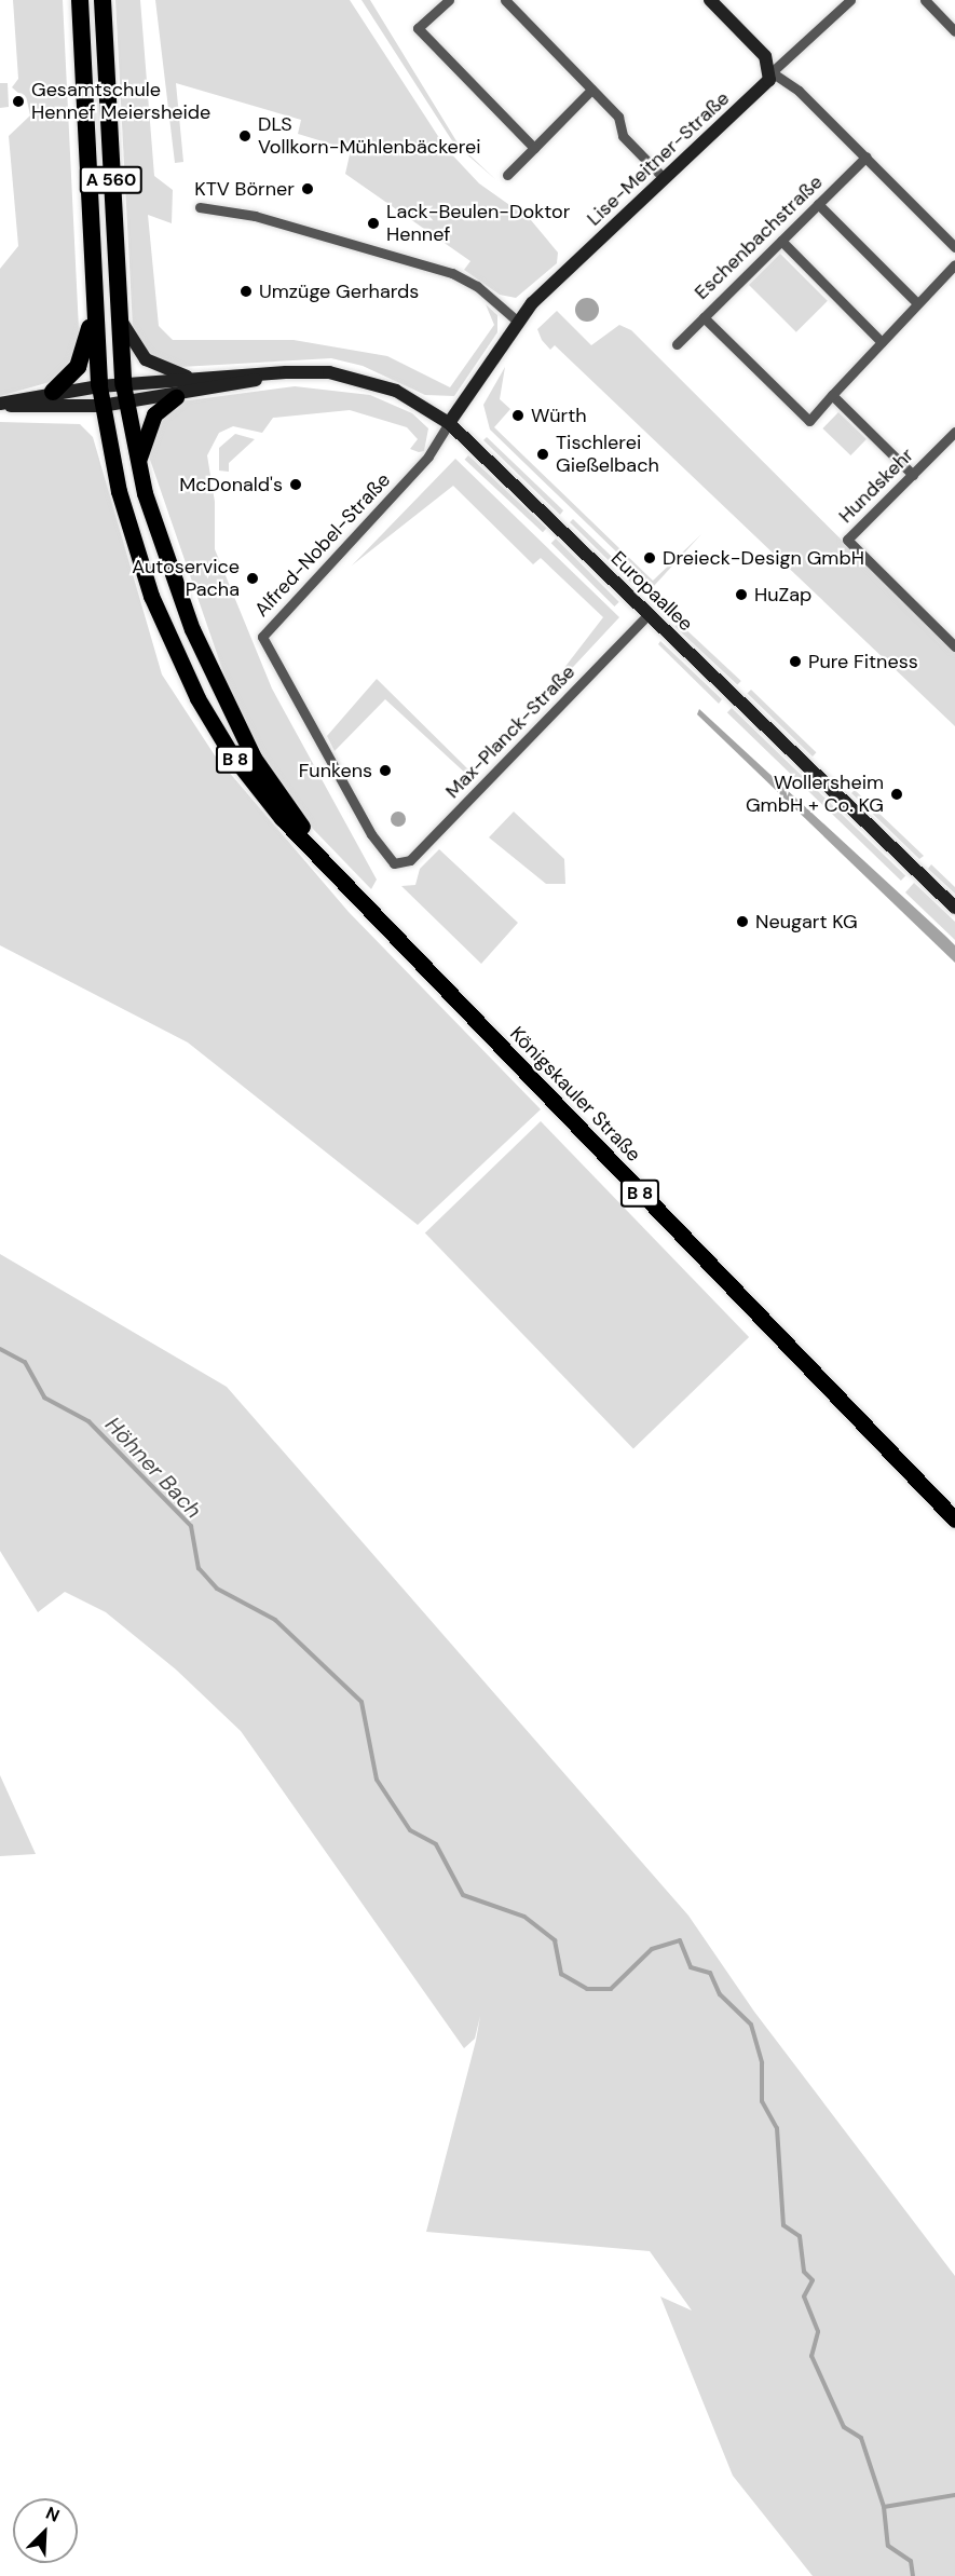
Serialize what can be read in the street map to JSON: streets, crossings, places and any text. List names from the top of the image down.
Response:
{
  "streets": {
    "highway": ["A 560"],
    "main road": [
      "Lise-Meitner-Straße",
      "Europaallee",
      "B 8",
      "Königskauler Straße"
    ],
    "street": [
      "Eschenbachstraße",
      "Hundskehr",
      "Alfred-Nobel-Straße",
      "Max-Planck-Straße"
    ]
  },
  "crossings": [
    ["Lise-Meitner-Straße", "Alfred-Nobel-Straße"],
    ["Lise-Meitner-Straße", "Europaallee"],
    ["A 560", "Europaallee"],
    ["A 560", "B 8"],
    ["Alfred-Nobel-Straße", "Europaallee"],
    ["Alfred-Nobel-Straße", "Max-Planck-Straße"],
    ["Europaallee", "Max-Planck-Straße"],
    ["Europaallee", "B 8"],
    ["B 8", "Königskauler Straße"]
  ],
  "water": ["Höhner Bach"],
  "places": [
    "Gesamtschule Hennef Meiersheide",
    "DLS Vollkorn-Mühlenbäckerei",
    "KTV Börner",
    "Lack-Beulen-Doktor Hennef",
    "Umzüge Gerhards",
    "Würth",
    "Tischlerei Gießelbach",
    "McDonald's",
    "Dreieck-Design GmbH",
    "Autoservice Pacha",
    "HuZap",
    "Pure Fitness",
    "Funkens",
    "Wollersheim GmbH + Co. KG",
    "Neugart KG"
  ],
  "north": "top right"
}
